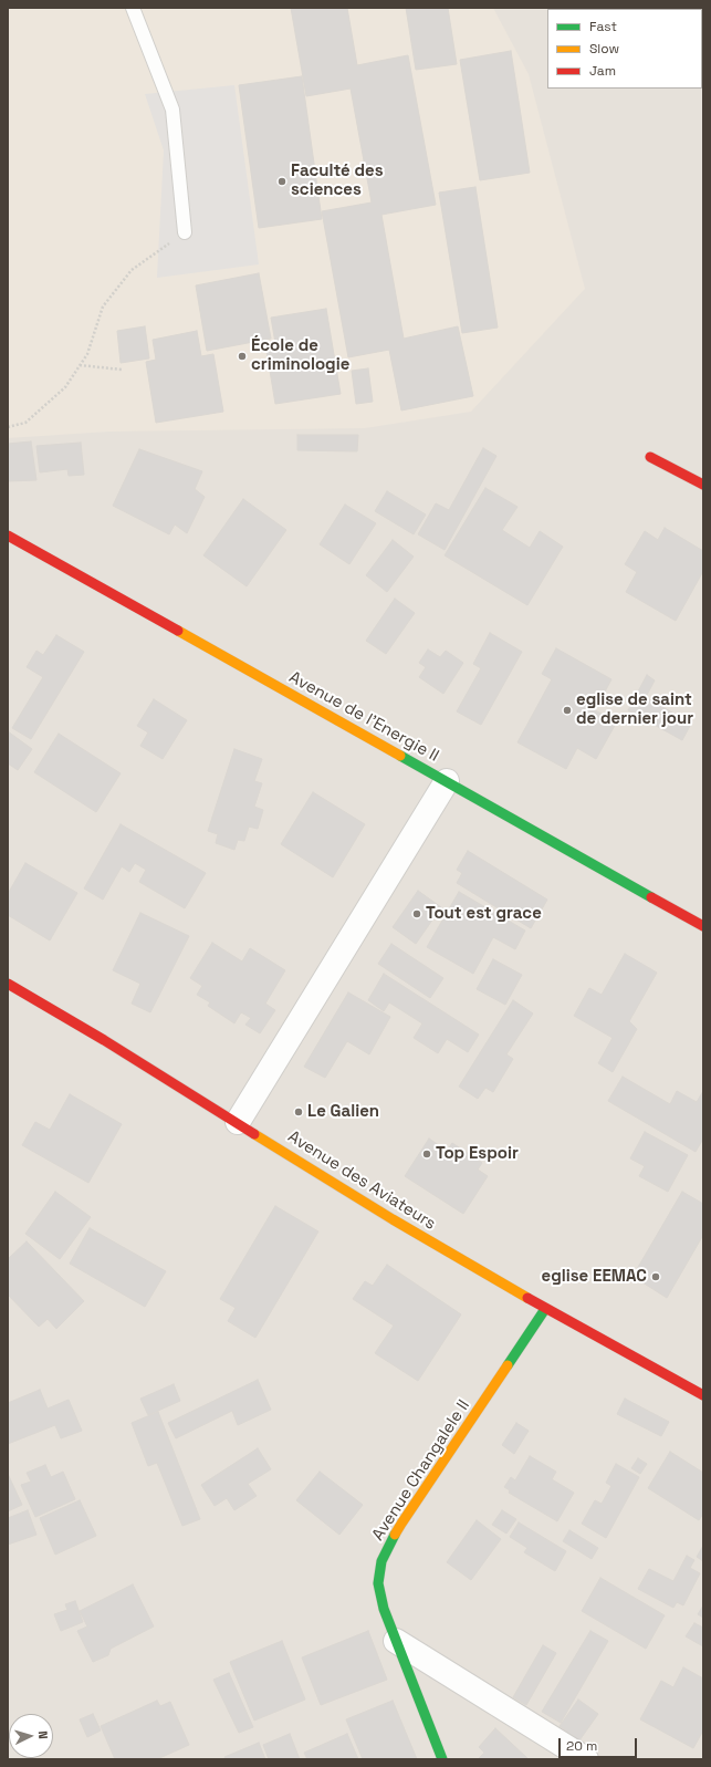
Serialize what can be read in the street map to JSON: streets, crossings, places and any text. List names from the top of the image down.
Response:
{
  "streets": {
    "street": ["Avenue de l'Energie II", "Avenue des Aviateurs", "Avenue Changalele II"]
  },
  "crossings": [
    ["Avenue des Aviateurs", "Avenue Changalele II"]
  ],
  "places": [
    "Faculté des sciences",
    "École de criminologie",
    "eglise de saint de dernier jour",
    "Tout est grace",
    "Le Galien",
    "Top Espoir",
    "eglise EEMAC"
  ],
  "legend": ["Fast", "Slow", "Jam"],
  "scale_bar": "20 m",
  "north": "right"
}
